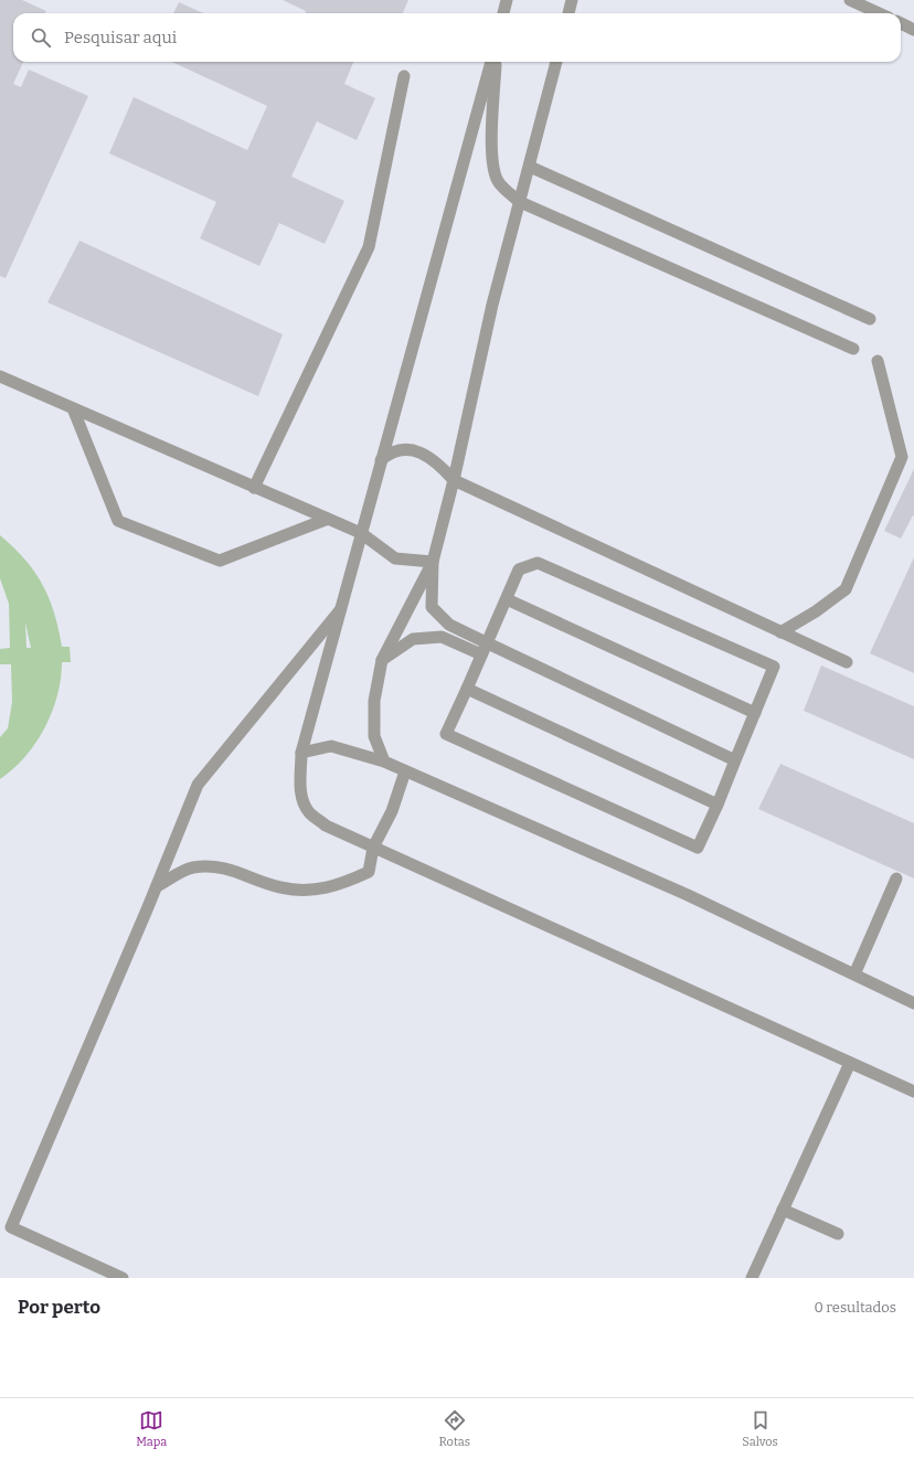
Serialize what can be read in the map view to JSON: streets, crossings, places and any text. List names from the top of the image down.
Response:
{
  "page": {
    "search": "Pesquisar aqui",
    "heading": ["Por perto", "0 resultados"],
    "nav": ["Mapa", "Rotas", "Salvos"]
  }
}
